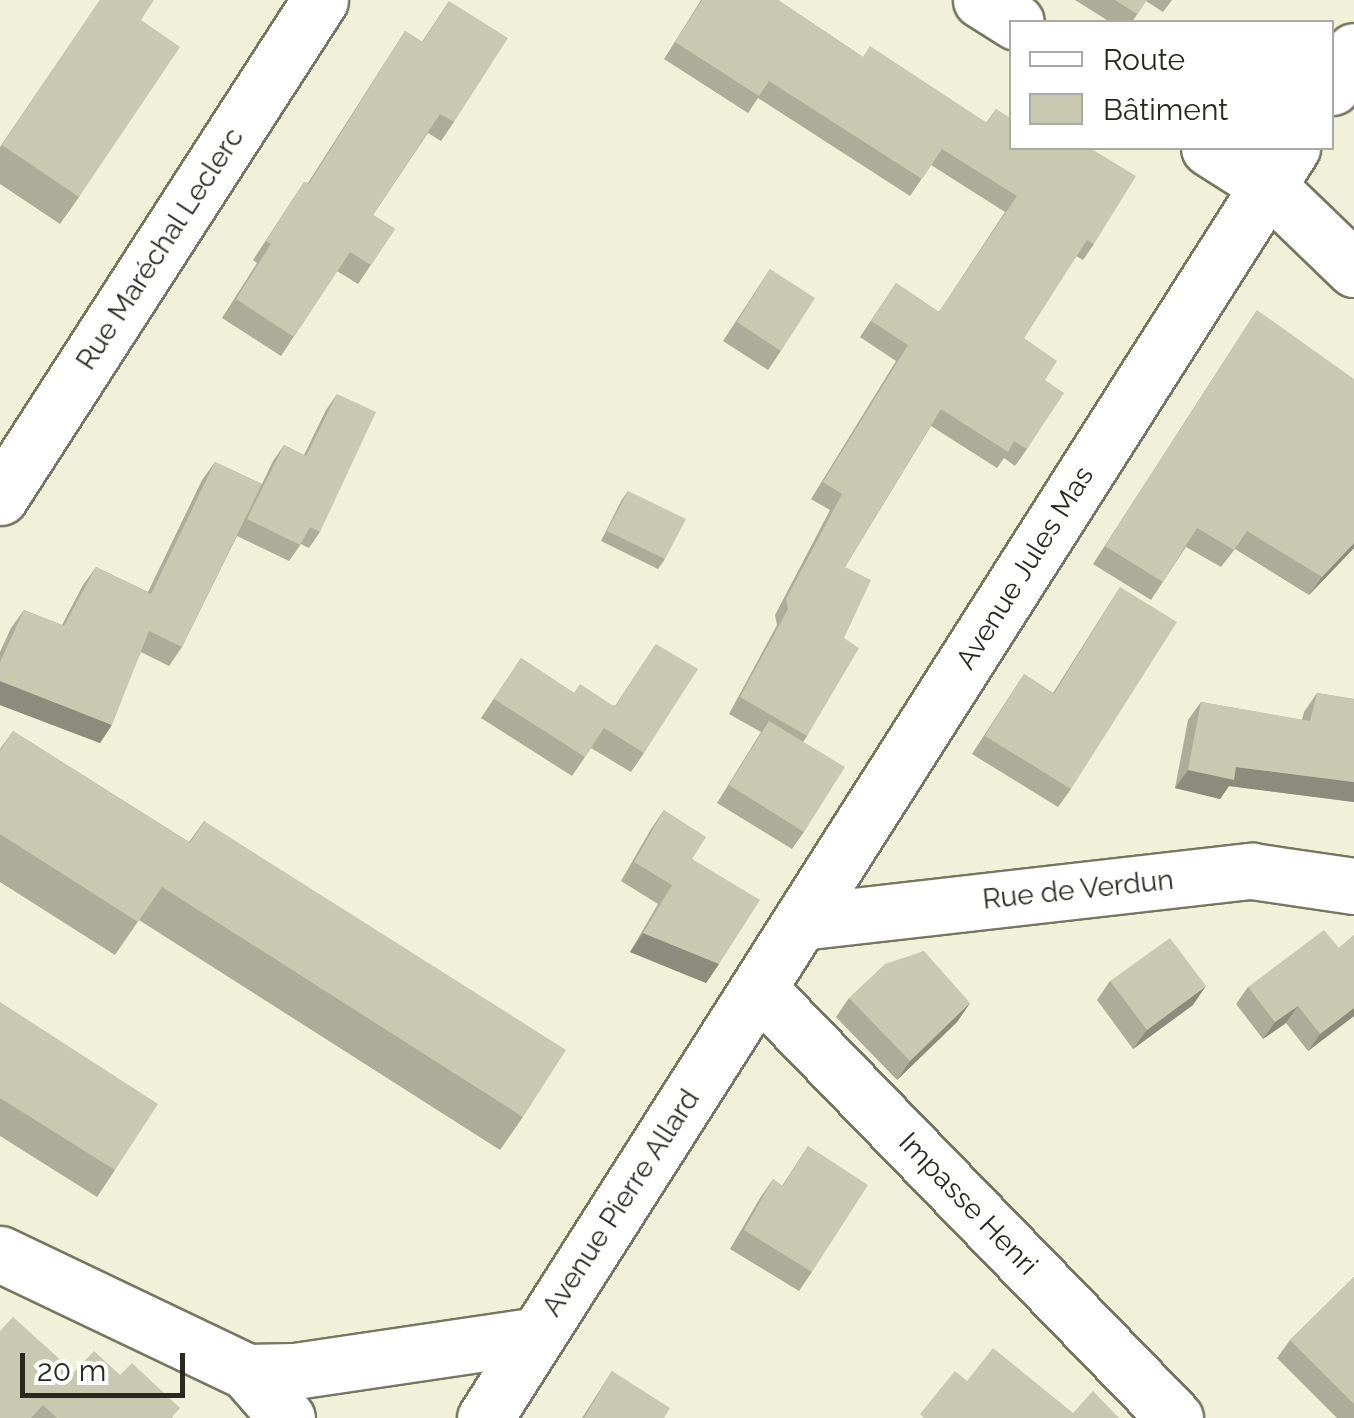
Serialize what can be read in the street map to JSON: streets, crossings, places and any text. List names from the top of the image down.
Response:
{
  "streets": {
    "street": [
      "Rue Maréchal Leclerc",
      "Avenue Jules Mas",
      "Rue de Verdun",
      "Avenue Pierre Allard",
      "Impasse Henri"
    ]
  },
  "crossings": [
    ["Avenue Jules Mas", "Rue de Verdun"],
    ["Avenue Jules Mas", "Avenue Pierre Allard"],
    ["Avenue Jules Mas", "Impasse Henri"],
    ["Avenue Pierre Allard", "Impasse Henri"]
  ],
  "legend": ["Route", "Bâtiment"],
  "scale_bar": "20 m"
}
